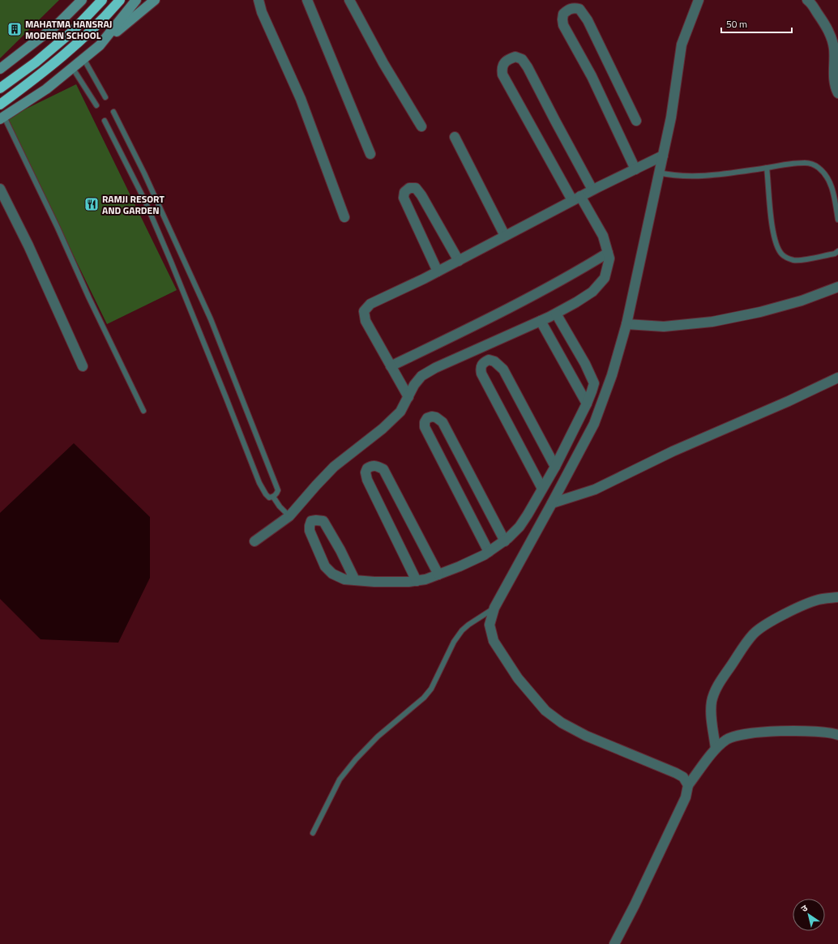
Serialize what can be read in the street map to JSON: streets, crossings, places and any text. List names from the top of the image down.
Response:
{
  "places": {
    "building": ["MAHATMA HANSRAJ MODERN SCHOOL"],
    "restaurant": ["RAMJI RESORT AND GARDEN"]
  },
  "scale_bar": "50 m",
  "north": "top left"
}
